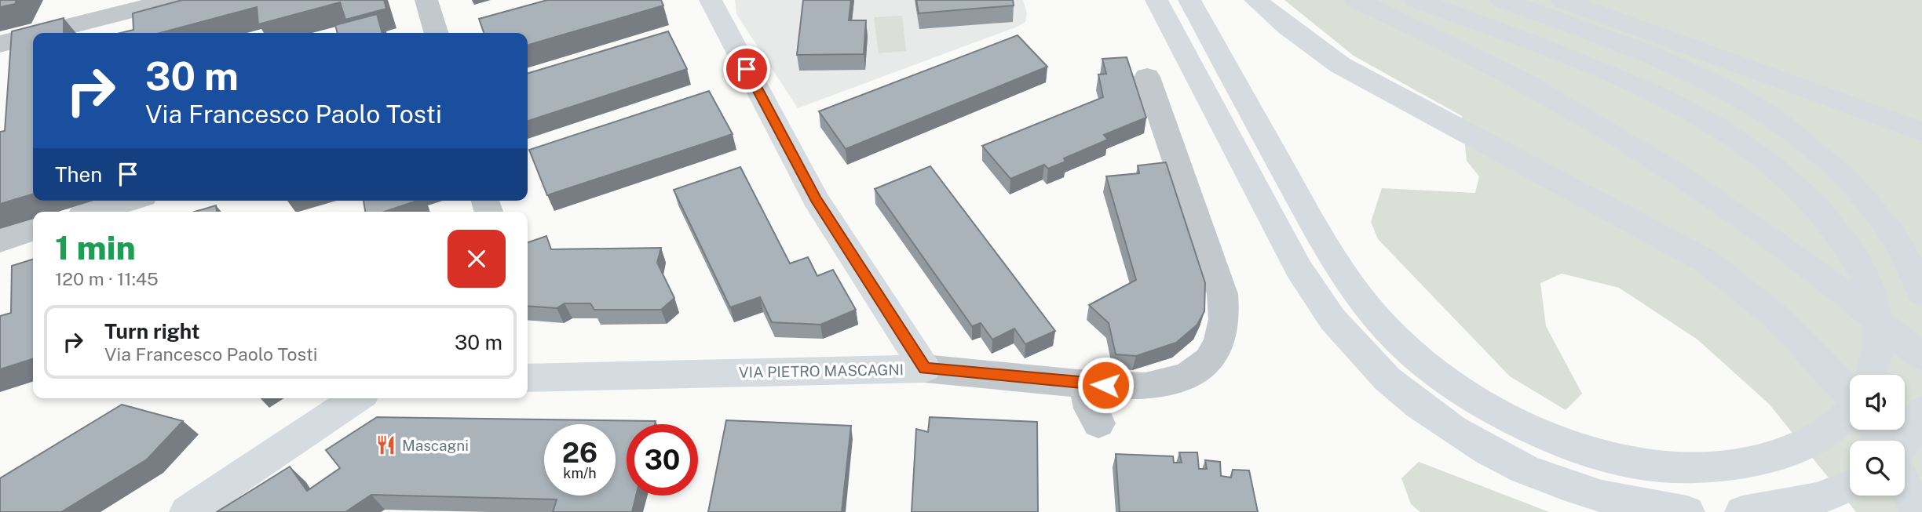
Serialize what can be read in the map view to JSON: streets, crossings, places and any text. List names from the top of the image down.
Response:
{
  "streets": {
    "main road": ["VIA PIETRO MASCAGNI"]
  },
  "places": {
    "restaurant": ["Mascagni"]
  },
  "page": {
    "turn": ["30 m", "Via Francesco Paolo Tosti"],
    "then": "Then",
    "heading": ["1 min", "120 m · 11:45"],
    "list": [
      {
        "name": "Turn right",
        "note": "Via Francesco Paolo Tosti",
        "value": "30 m"
      }
    ],
    "speed": "26 km/h",
    "limit": "30"
  }
}
